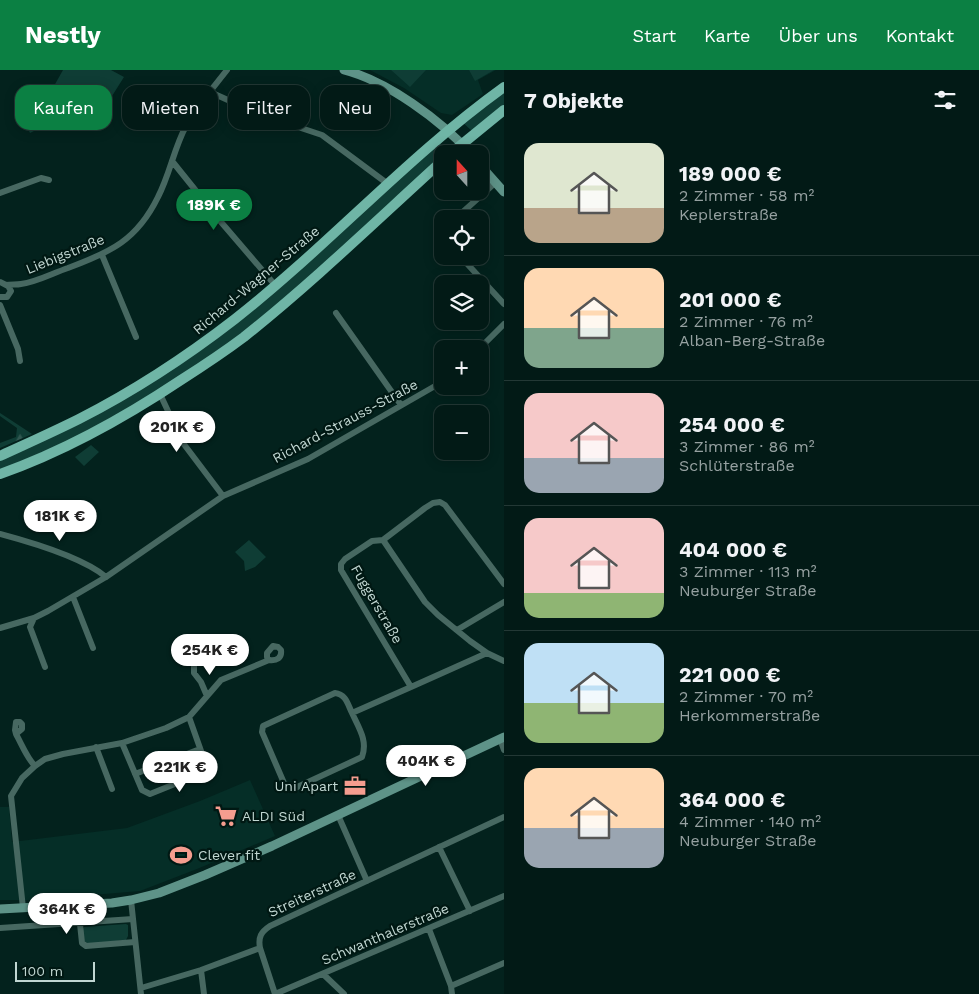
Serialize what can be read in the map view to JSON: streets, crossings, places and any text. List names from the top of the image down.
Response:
{
  "streets": {
    "main road": ["Richard-Wagner-Straße"],
    "street": [
      "Liebigstraße",
      "Richard-Strauss-Straße",
      "Fuggerstraße",
      "Streiterstraße",
      "Schwanthalerstraße"
    ]
  },
  "places": {
    "office": ["Uni Apart"],
    "supermarket": ["ALDI Süd"],
    "sports": ["Clever fit"]
  },
  "scale_bar": "100 m",
  "north": "top",
  "page": {
    "header": "Nestly",
    "nav": [
      "Start",
      "Karte",
      "Über uns",
      "Kontakt"
    ],
    "heading": "7 Objekte",
    "chip": [
      "Kaufen",
      "Mieten",
      "Filter",
      "Neu"
    ],
    "list": [
      {
        "name": "189 000 €",
        "note": "2 Zimmer · 58 m² · Keplerstraße"
      },
      {
        "name": "201 000 €",
        "note": "2 Zimmer · 76 m² · Alban-Berg-Straße"
      },
      {
        "name": "254 000 €",
        "note": "3 Zimmer · 86 m² · Schlüterstraße"
      },
      {
        "name": "404 000 €",
        "note": "3 Zimmer · 113 m² · Neuburger Straße"
      },
      {
        "name": "221 000 €",
        "note": "2 Zimmer · 70 m² · Herkommerstraße"
      },
      {
        "name": "364 000 €",
        "note": "4 Zimmer · 140 m² · Neuburger Straße"
      }
    ],
    "map_buttons": ["+", "−"],
    "price": [
      "189K €",
      "201K €",
      "181K €",
      "254K €",
      "404K €",
      "221K €",
      "364K €"
    ],
    "scale": "100 m"
  }
}
